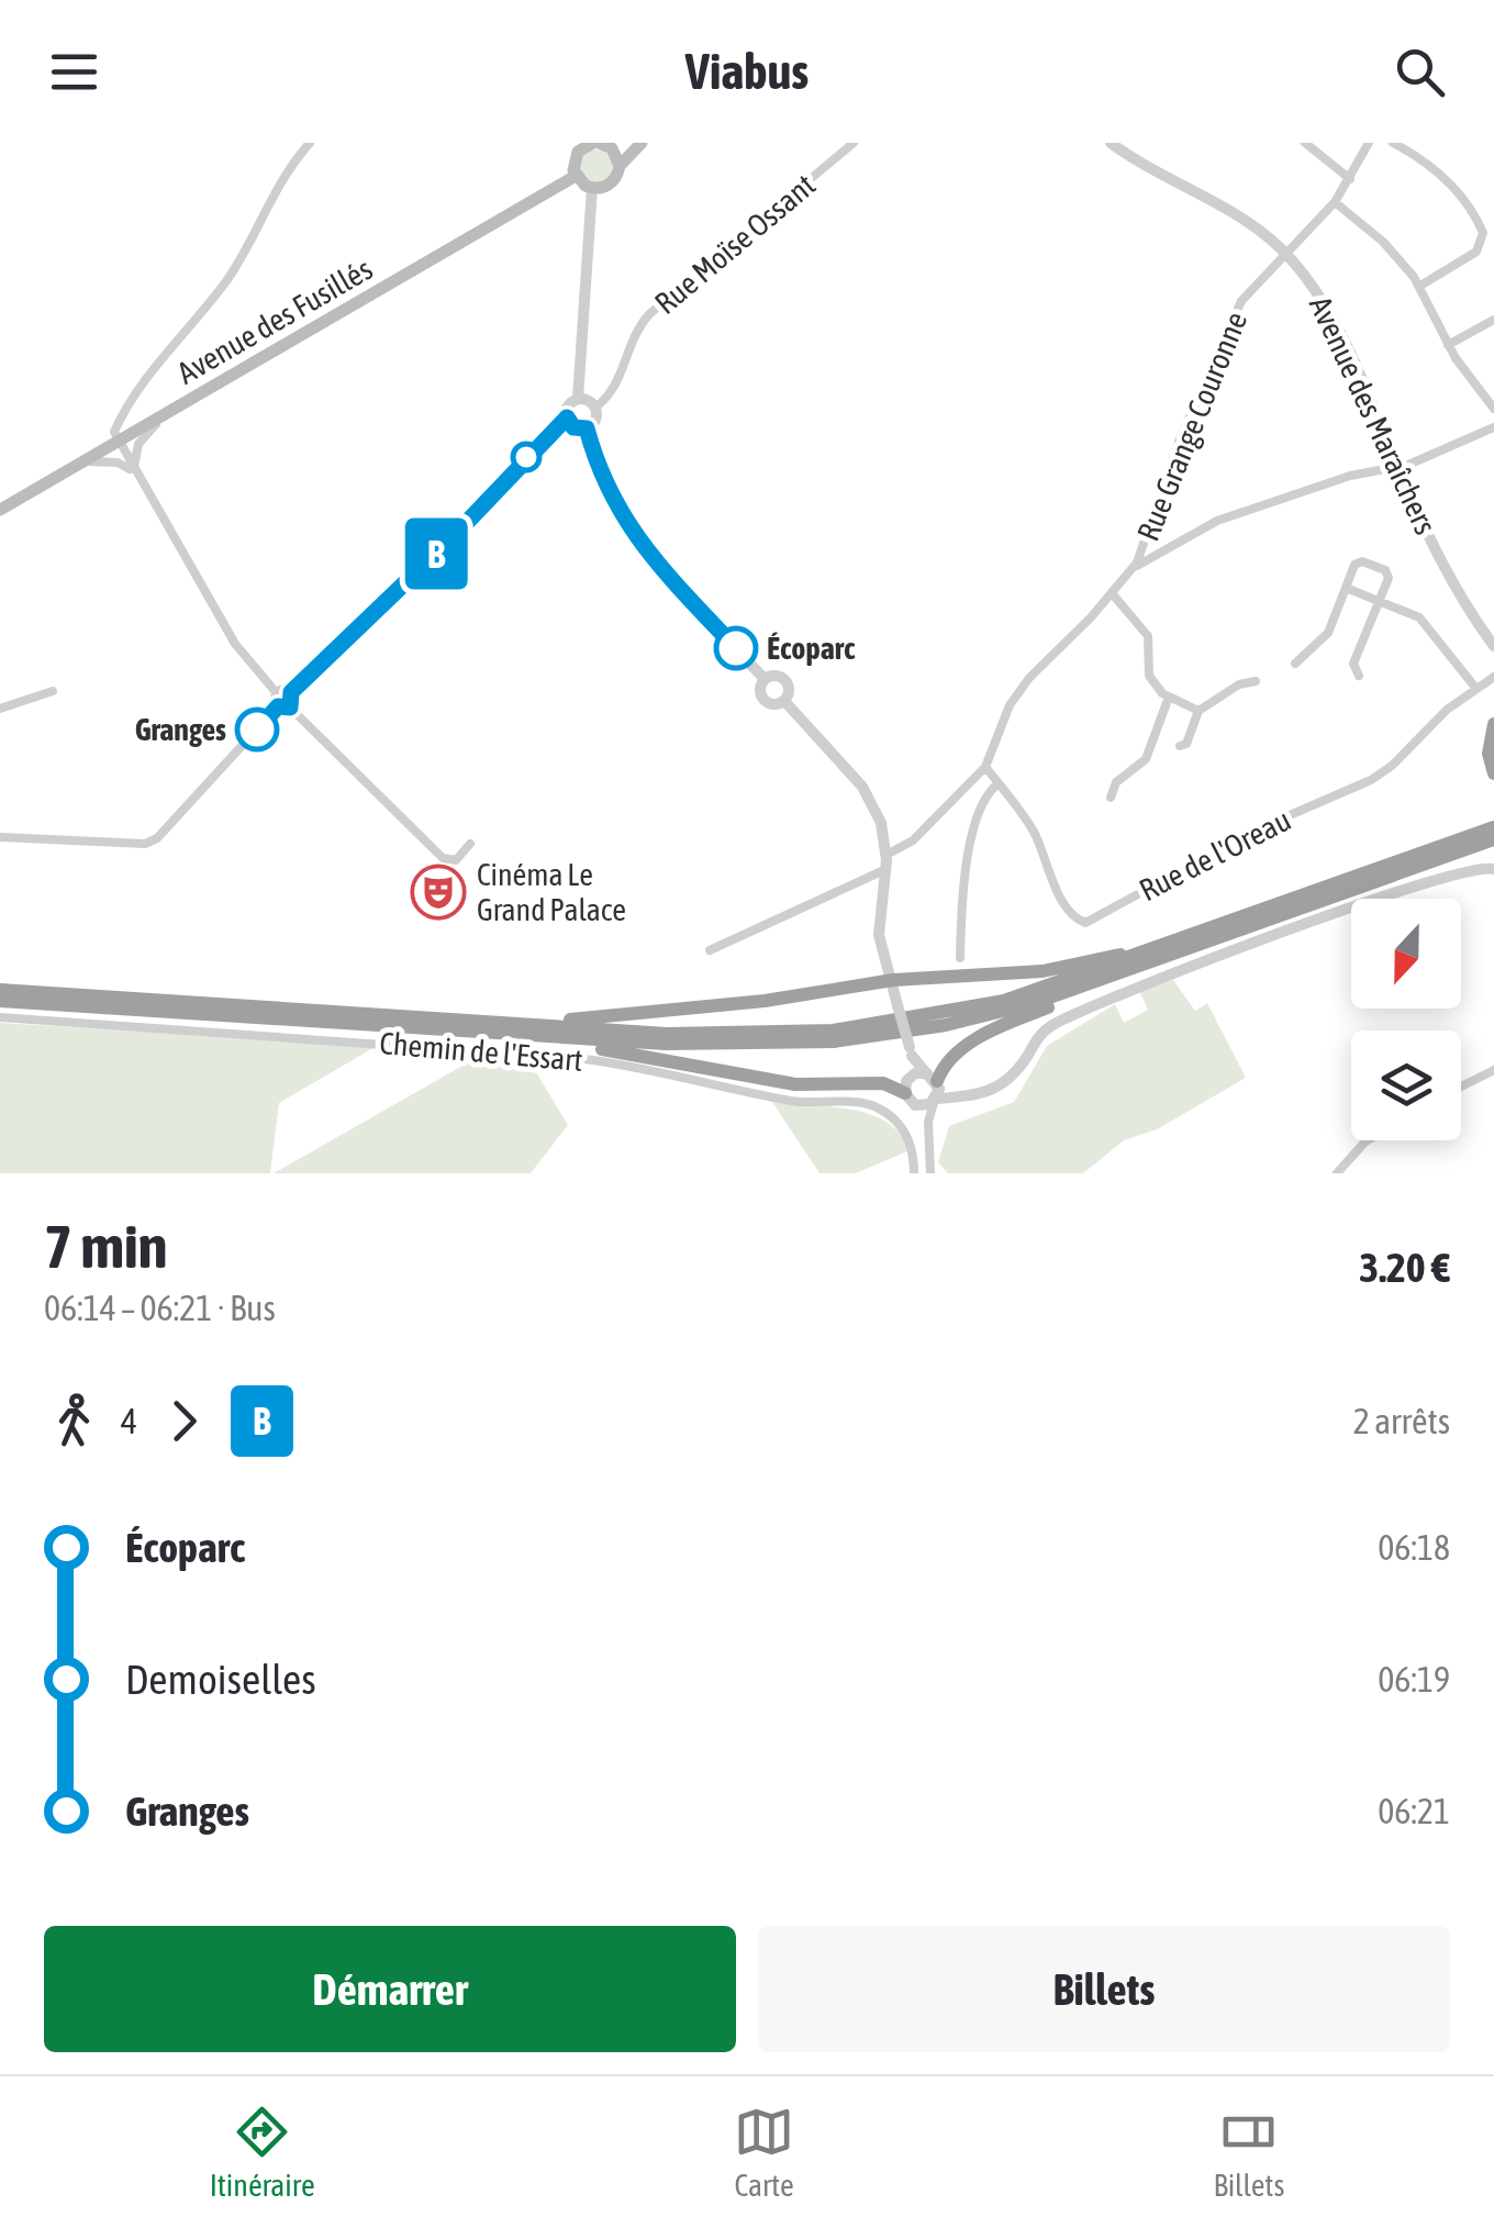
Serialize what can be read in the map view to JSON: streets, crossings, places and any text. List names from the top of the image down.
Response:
{
  "streets": {
    "main road": ["Avenue des Fusillés"],
    "street": [
      "Rue Moïse Ossant",
      "Avenue des Maraîchers",
      "Rue Grange Couronne",
      "Rue de l'Oreau",
      "Chemin de l'Essart"
    ]
  },
  "crossings": [
    ["Avenue des Maraîchers", "Rue Grange Couronne"],
    ["Rue Grange Couronne", "Rue de l'Oreau"]
  ],
  "places": {
    "other": ["Écoparc", "Granges"],
    "theatre": ["Cinéma Le Grand Palace"]
  },
  "lines": ["bus line B"],
  "north": "bottom",
  "page": {
    "header": "Viabus",
    "on_map": "B",
    "heading": ["7 min", "06:14 – 06:21 · Bus", "3.20 €"],
    "legs": ["4", "B", "2 arrêts"],
    "list": [
      {
        "name": "Écoparc",
        "value": "06:18"
      },
      {
        "name": "Demoiselles",
        "value": "06:19"
      },
      {
        "name": "Granges",
        "value": "06:21"
      }
    ],
    "buttons": ["Démarrer", "Billets"],
    "tabs": ["Itinéraire", "Carte", "Billets"]
  }
}
